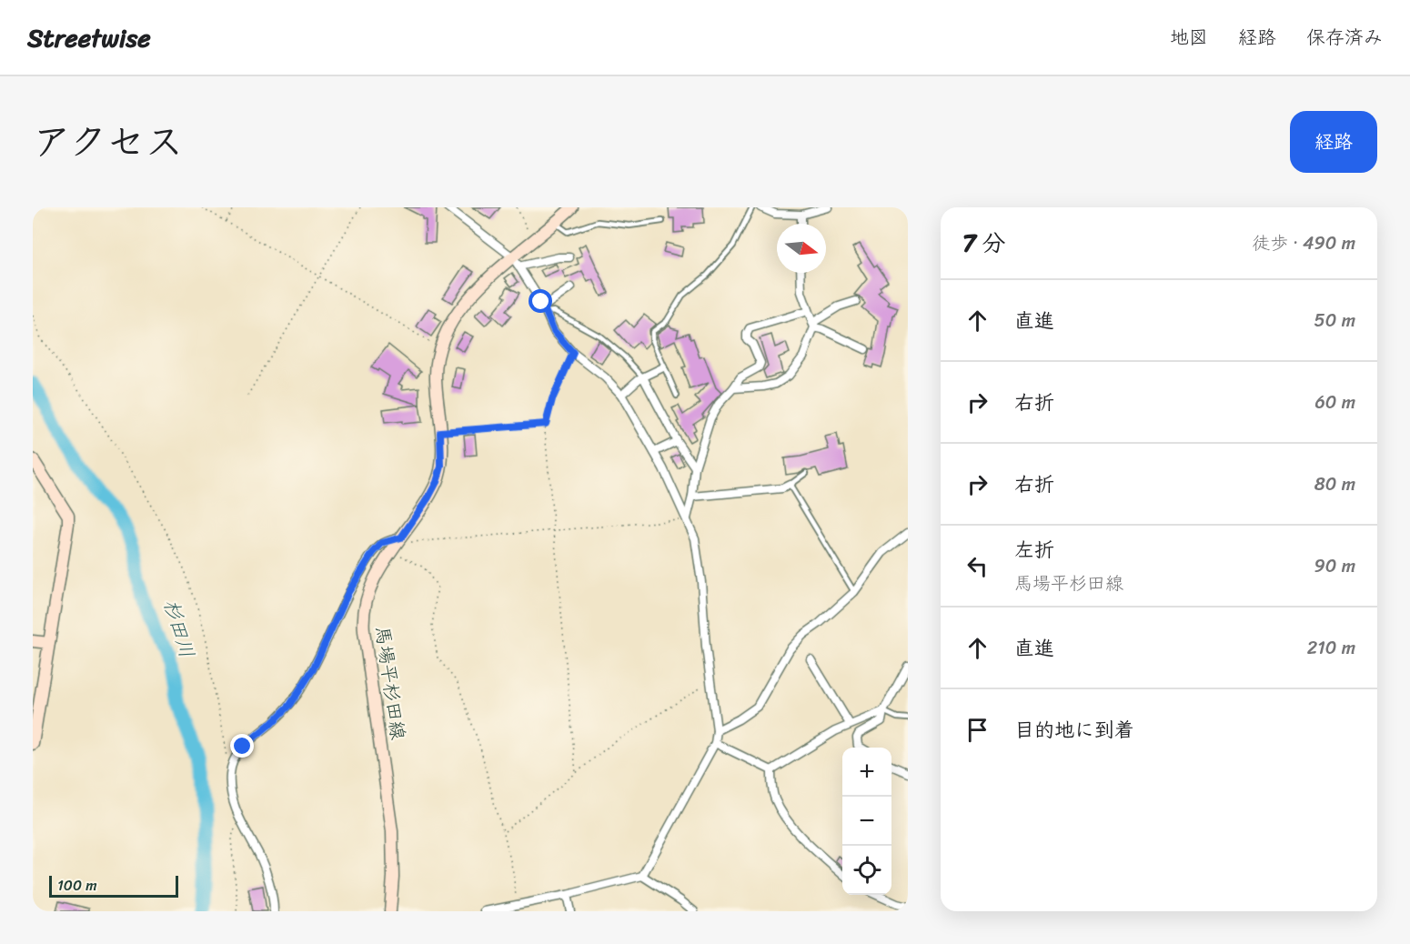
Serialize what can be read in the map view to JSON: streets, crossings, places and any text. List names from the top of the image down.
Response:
{
  "streets": {
    "main road": ["馬場平杉田線"]
  },
  "water": ["杉田川"],
  "scale_bar": "100 m",
  "north": "right",
  "page": {
    "header": "Streetwise",
    "nav": ["地図", "経路", "保存済み"],
    "title": "アクセス",
    "buttons": "経路",
    "heading": ["7 分", "徒歩 · 490 m"],
    "list": [
      ["直進", "50 m"],
      ["右折", "60 m"],
      ["右折", "80 m"],
      ["左折", "馬場平杉田線", "90 m"],
      ["直進", "210 m"],
      "目的地に到着"
    ],
    "map_buttons": ["+", "−"],
    "scale": "100 m"
  }
}
